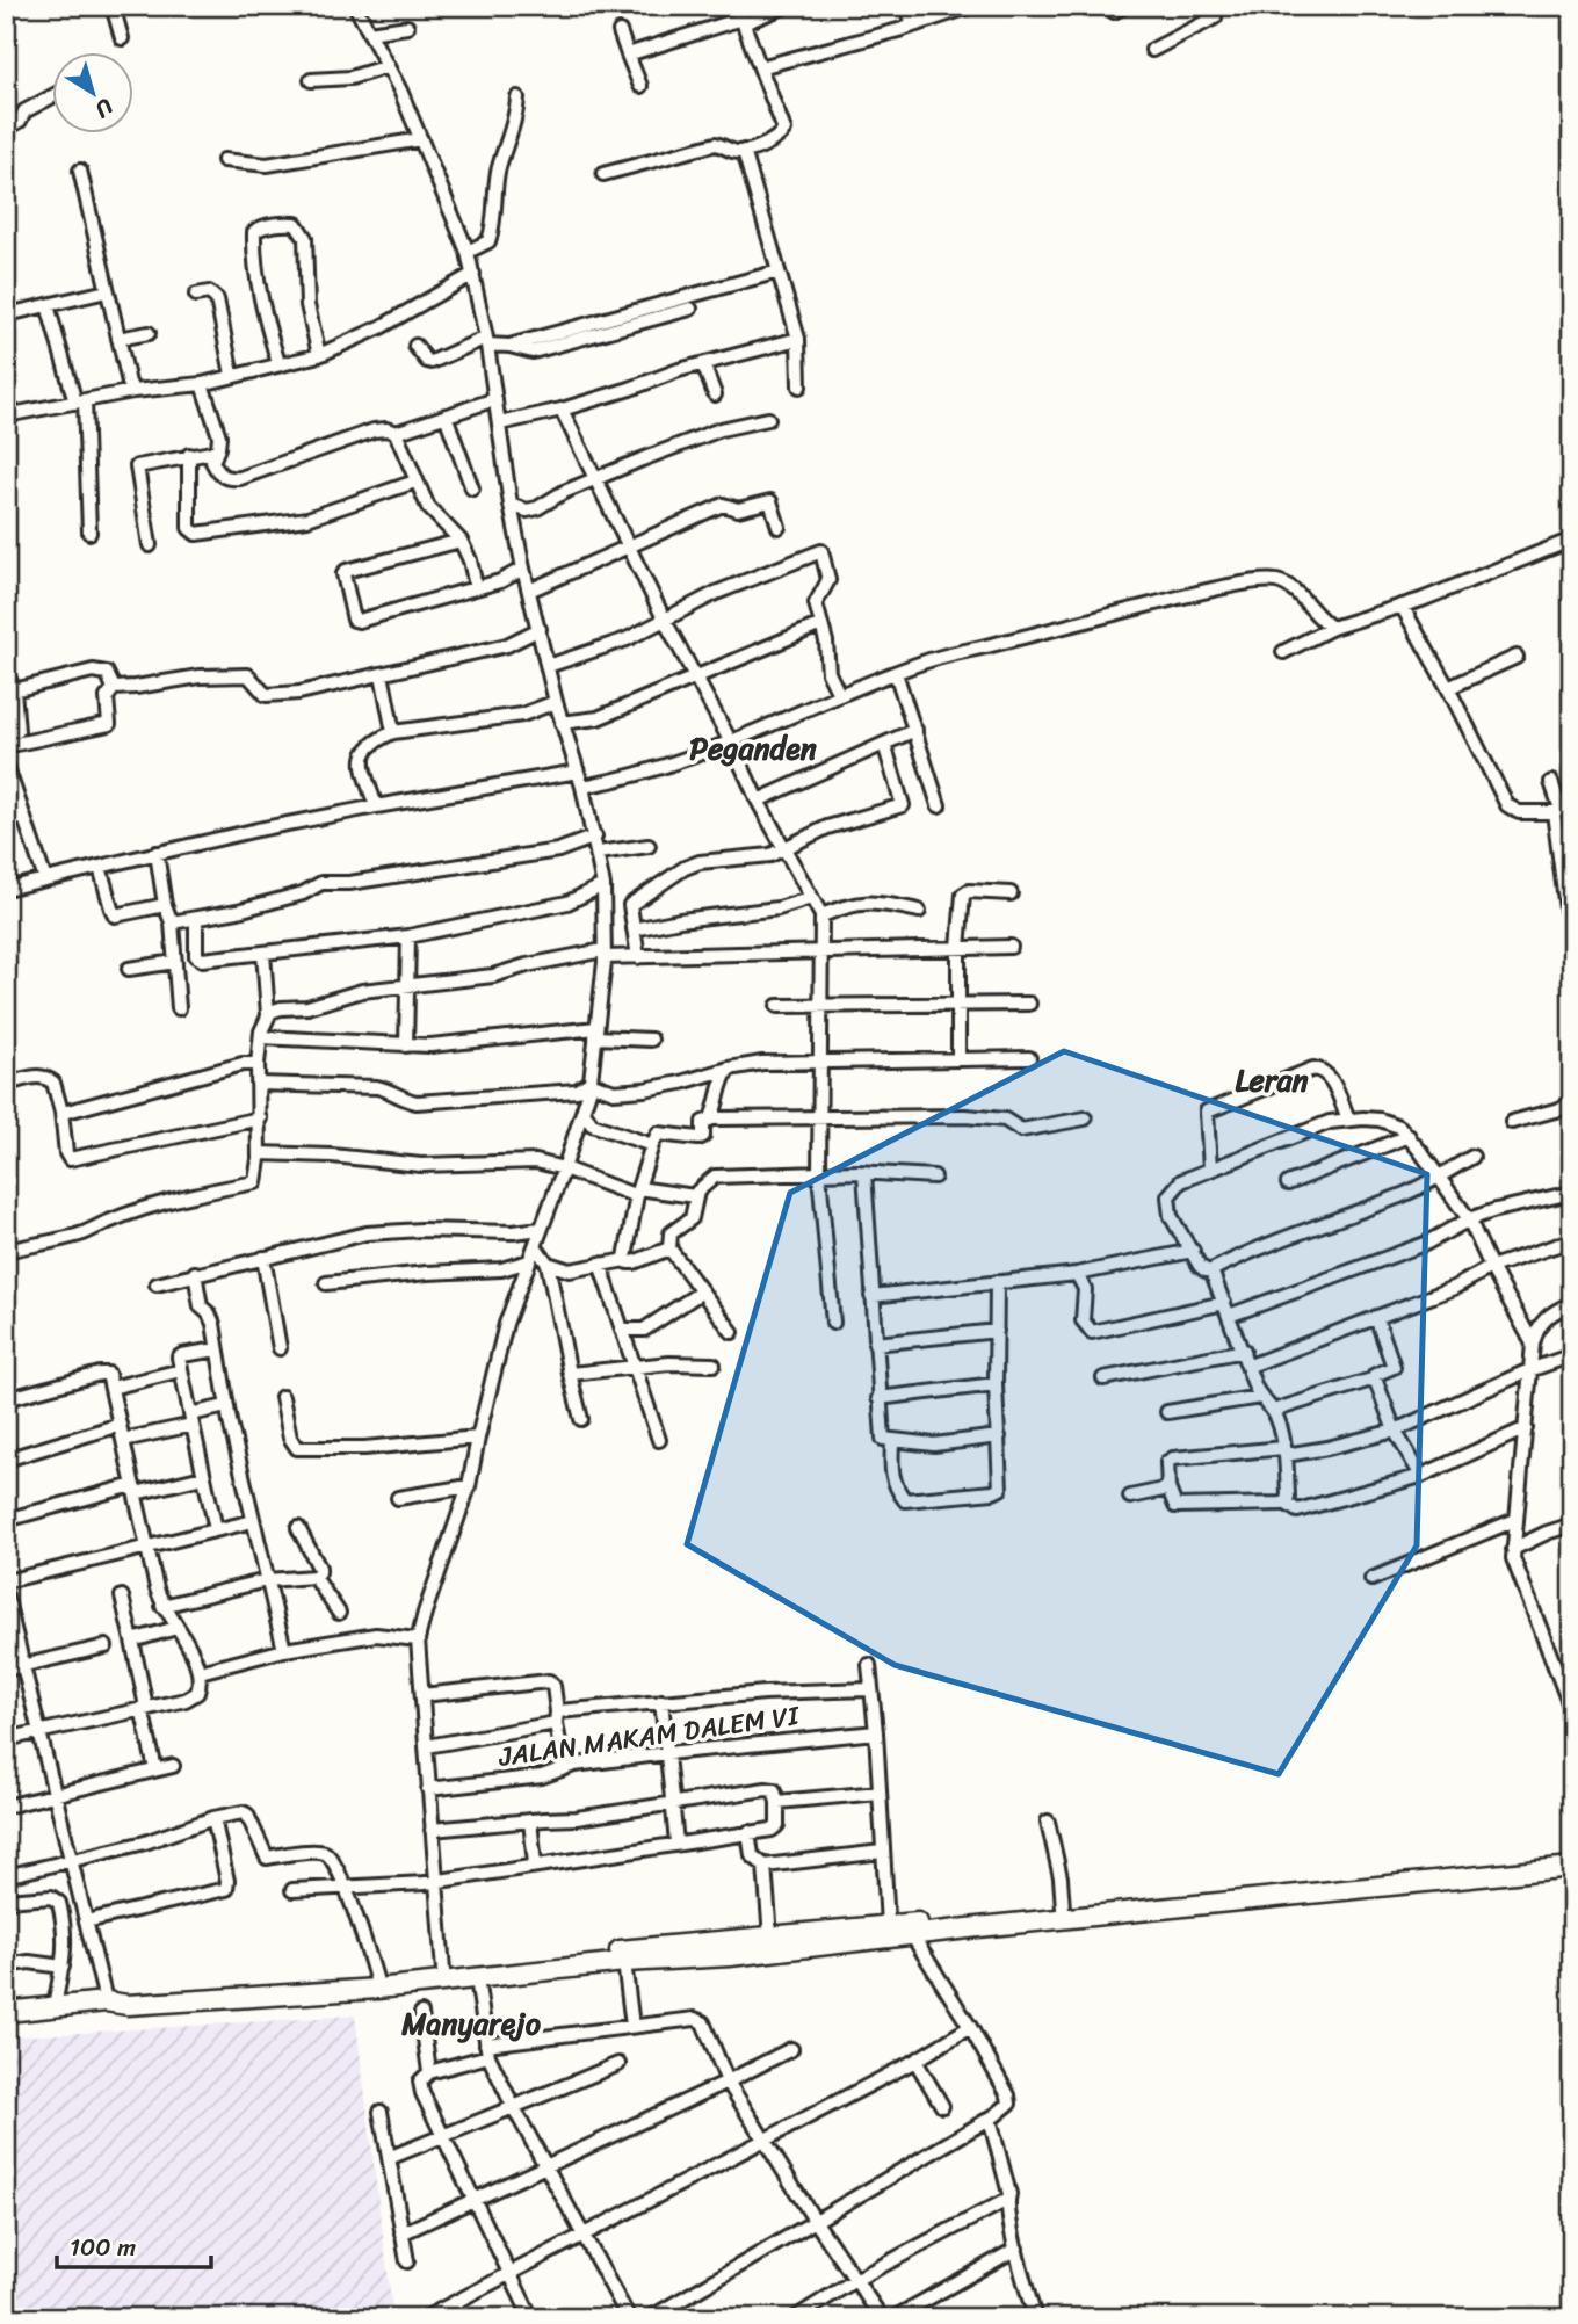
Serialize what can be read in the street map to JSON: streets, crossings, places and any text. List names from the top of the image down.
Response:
{
  "streets": {
    "street": ["JALAN MAKAM DALEM VI"]
  },
  "districts": ["Peganden", "Leran", "Manyarejo"],
  "scale_bar": "100 m",
  "north": "bottom right"
}
